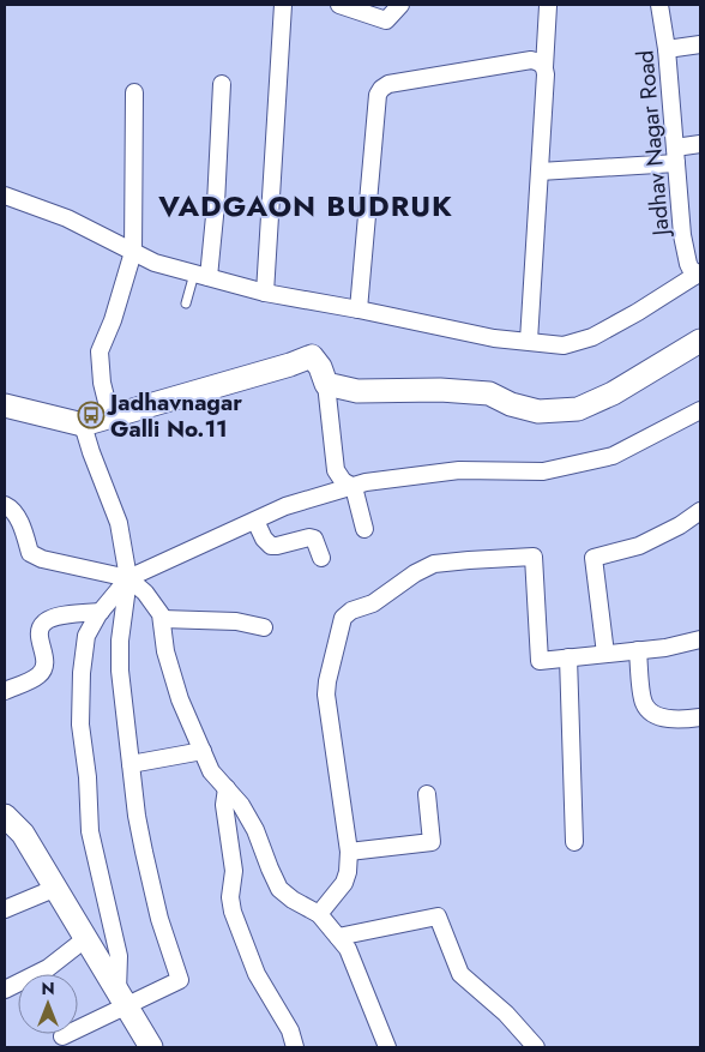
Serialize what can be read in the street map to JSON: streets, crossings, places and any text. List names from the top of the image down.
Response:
{
  "streets": {
    "street": ["Jadhav Nagar Road"]
  },
  "districts": ["VADGAON BUDRUK"],
  "places": {
    "bus stop": ["Jadhavnagar Galli No.11"]
  },
  "north": "top"
}
